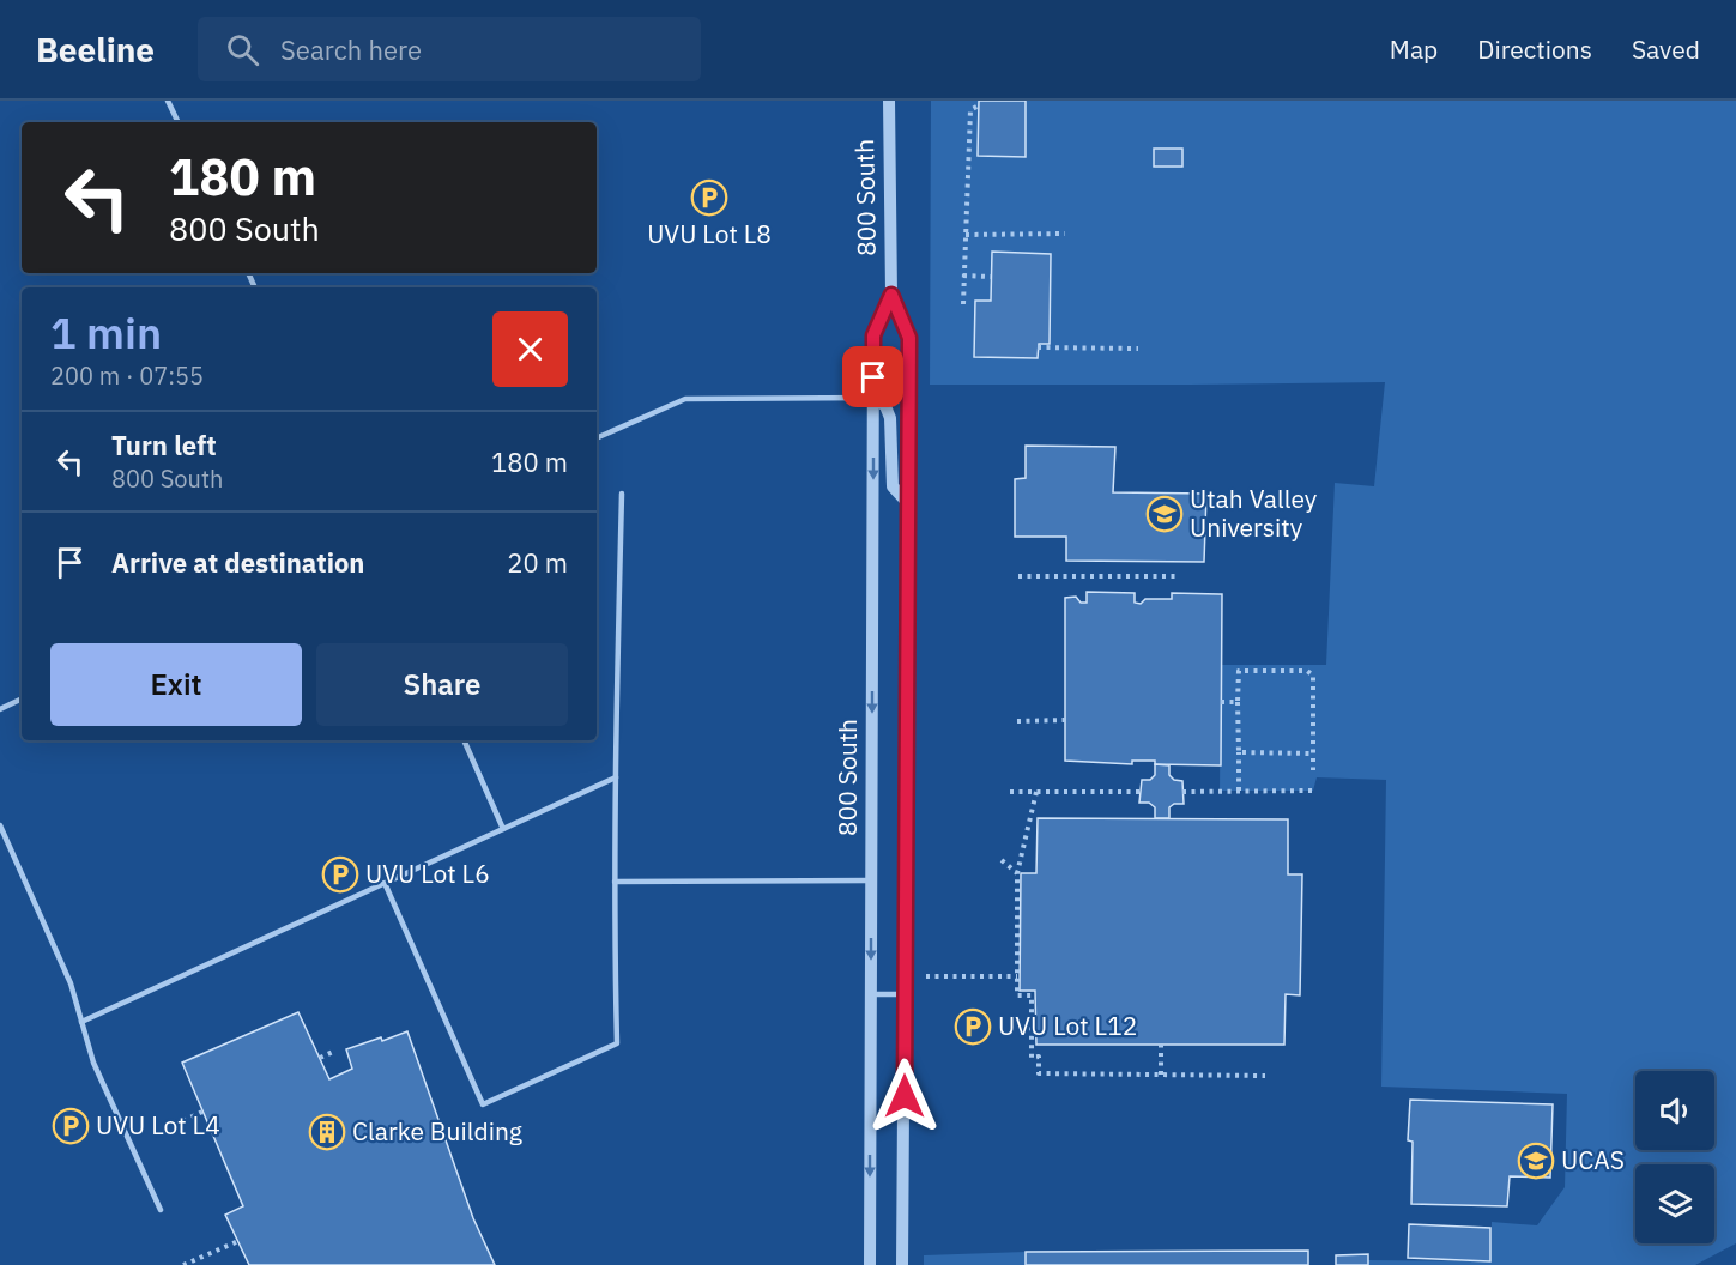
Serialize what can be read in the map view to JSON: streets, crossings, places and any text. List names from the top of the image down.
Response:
{
  "streets": {
    "street": ["800 South"]
  },
  "places": {
    "parking": [
      "UVU Lot L8",
      "UVU Lot L6",
      "UVU Lot L12",
      "UVU Lot L4"
    ],
    "school or university": ["Utah Valley University", "UCAS"],
    "building": ["Clarke Building"]
  },
  "page": {
    "header": "Beeline",
    "search": "Search here",
    "nav": ["Map", "Directions", "Saved"],
    "turn": ["180 m", "800 South"],
    "heading": ["1 min", "200 m · 07:55"],
    "list": [
      {
        "name": "Turn left",
        "note": "800 South",
        "value": "180 m"
      },
      {
        "name": "Arrive at destination",
        "value": "20 m"
      }
    ],
    "buttons": ["Exit", "Share"]
  }
}
